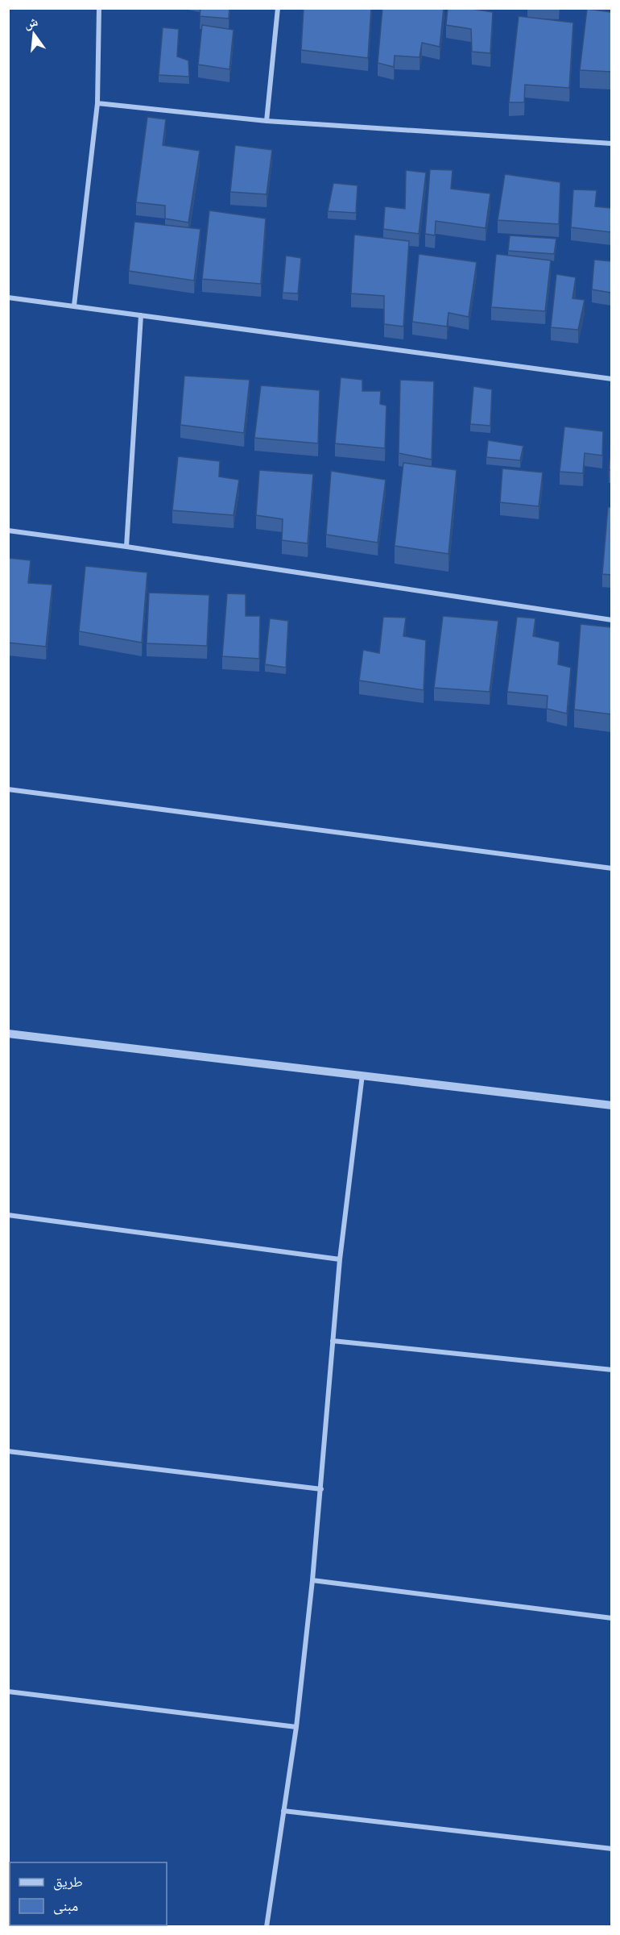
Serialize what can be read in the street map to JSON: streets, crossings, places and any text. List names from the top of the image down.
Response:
{
  "legend": ["طريق", "مبنى"],
  "north": "top"
}
